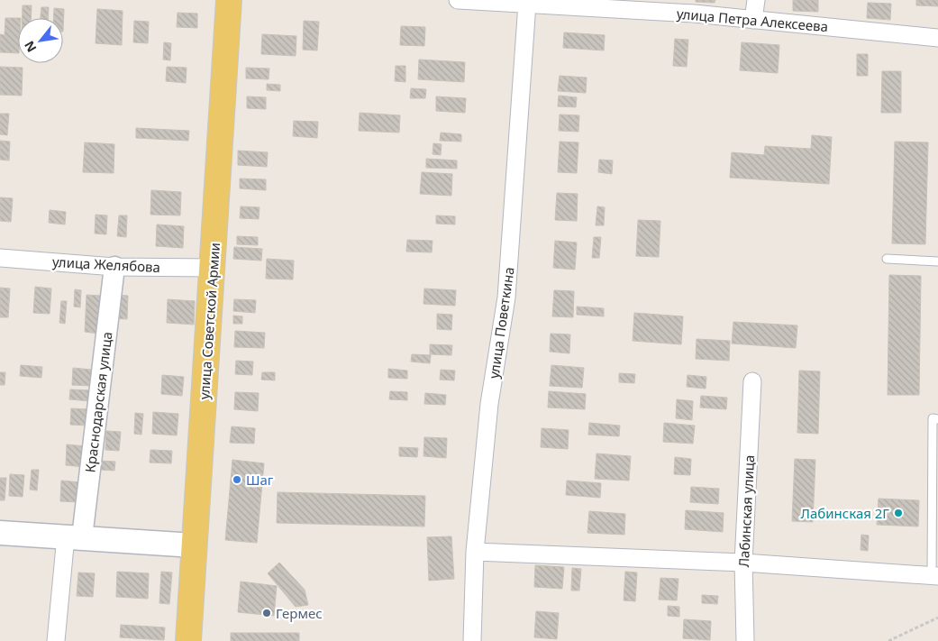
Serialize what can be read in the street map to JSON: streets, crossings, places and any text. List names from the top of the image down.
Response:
{
  "streets": {
    "main road": ["улица Советской Армии"],
    "street": [
      "улица Петра Алексеева",
      "улица Желябова",
      "улица Поветкина",
      "Краснодарская улица",
      "Лабинская улица"
    ]
  },
  "crossings": [
    ["улица Петра Алексеева", "улица Поветкина"],
    ["улица Желябова", "улица Советской Армии"],
    ["улица Желябова", "Краснодарская улица"]
  ],
  "places": ["Шаг", "Лабинская 2Г", "Гермес"],
  "north": "bottom left"
}
